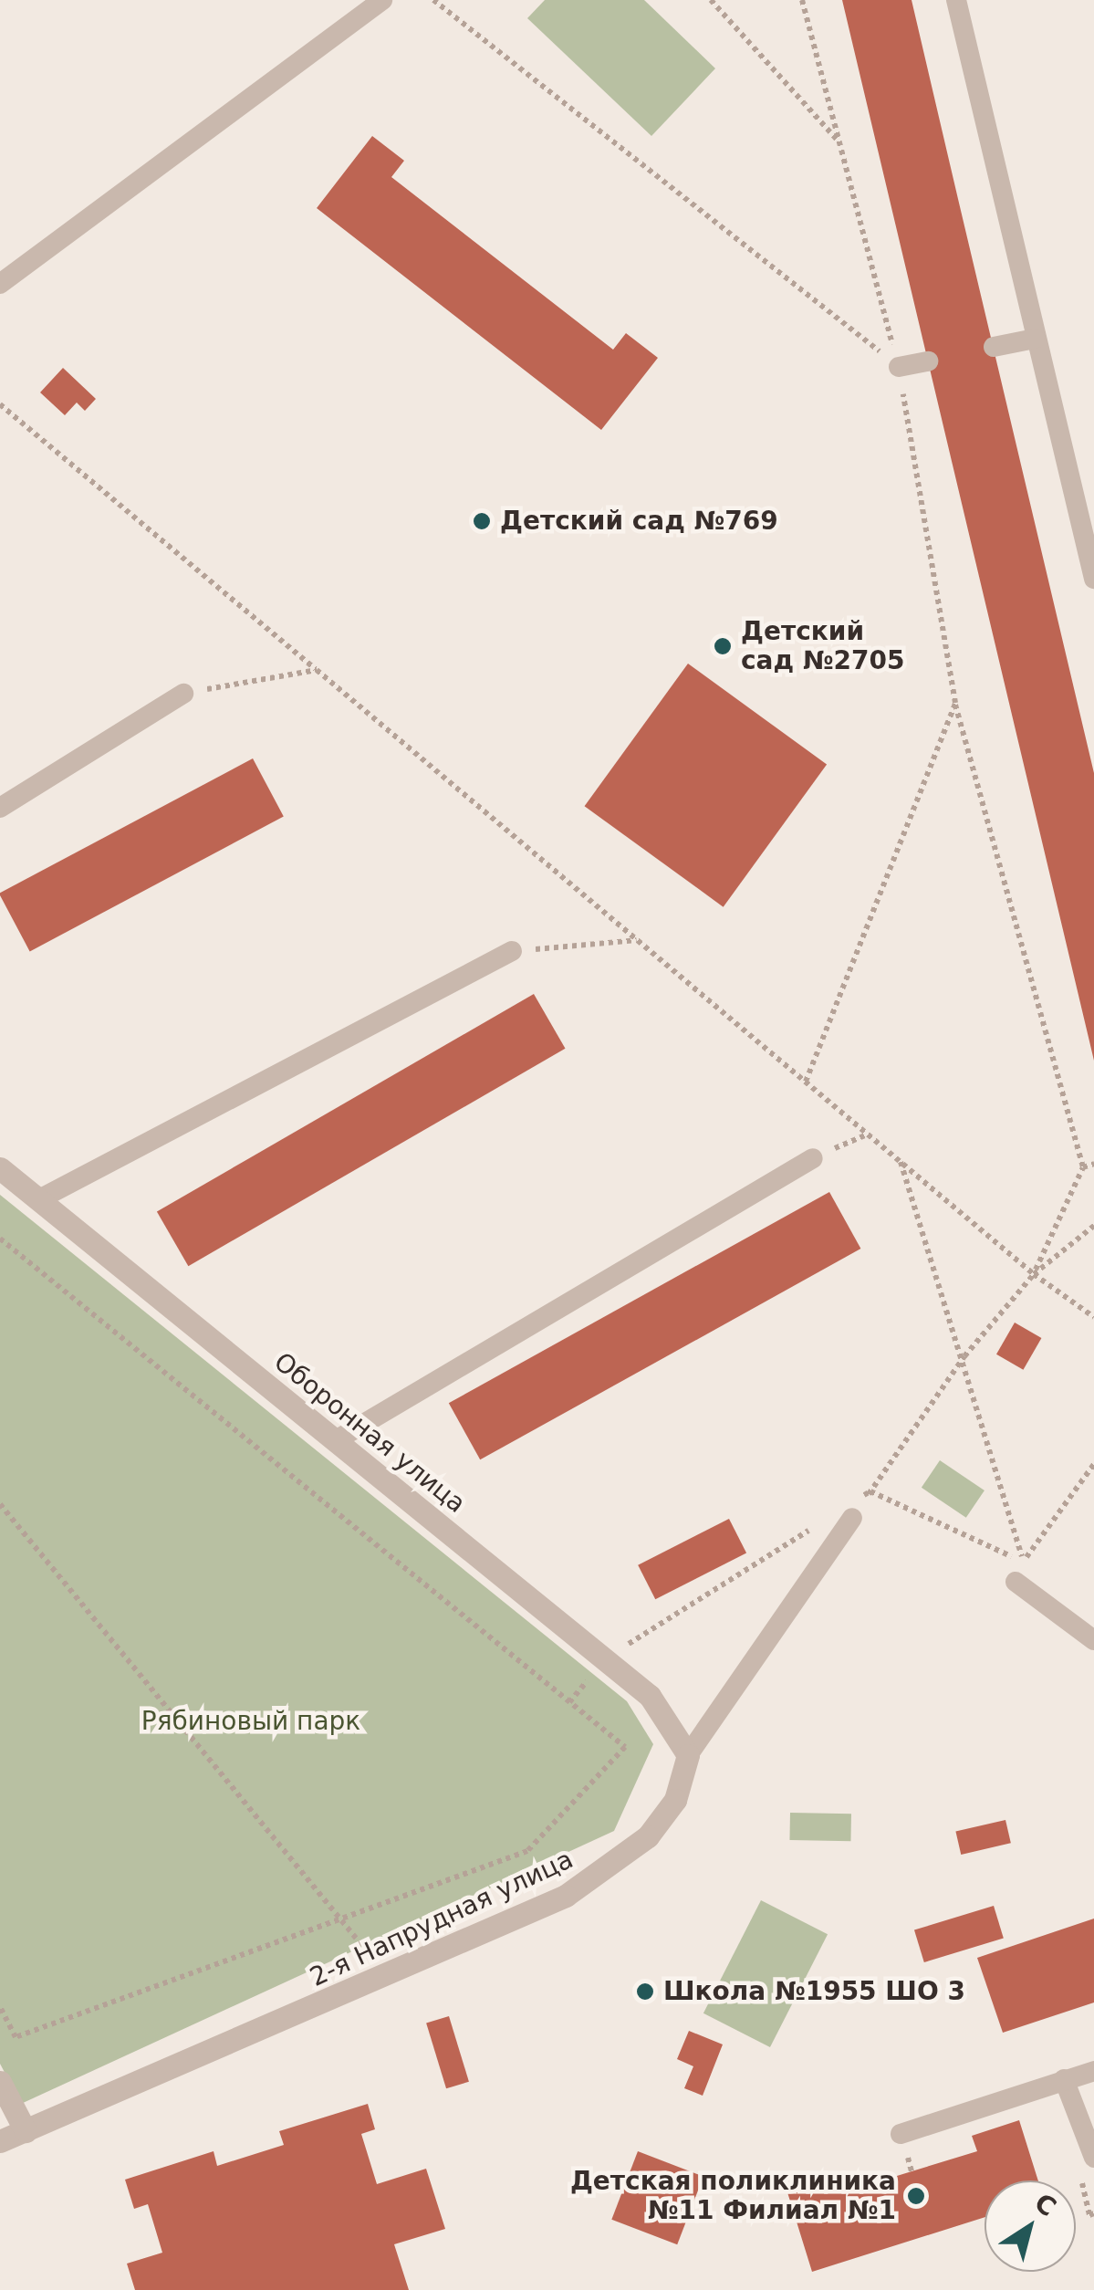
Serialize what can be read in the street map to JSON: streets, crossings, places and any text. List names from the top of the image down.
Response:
{
  "streets": {
    "street": ["Оборонная улица", "2-я Напрудная улица"]
  },
  "crossings": [
    ["Оборонная улица", "2-я Напрудная улица"]
  ],
  "parks": ["Рябиновый парк"],
  "places": [
    "Детский сад №769",
    "Детский сад №2705",
    "Школа №1955 ШО 3",
    "Детская поликлиника №11 Филиал №1"
  ],
  "north": "top right"
}
